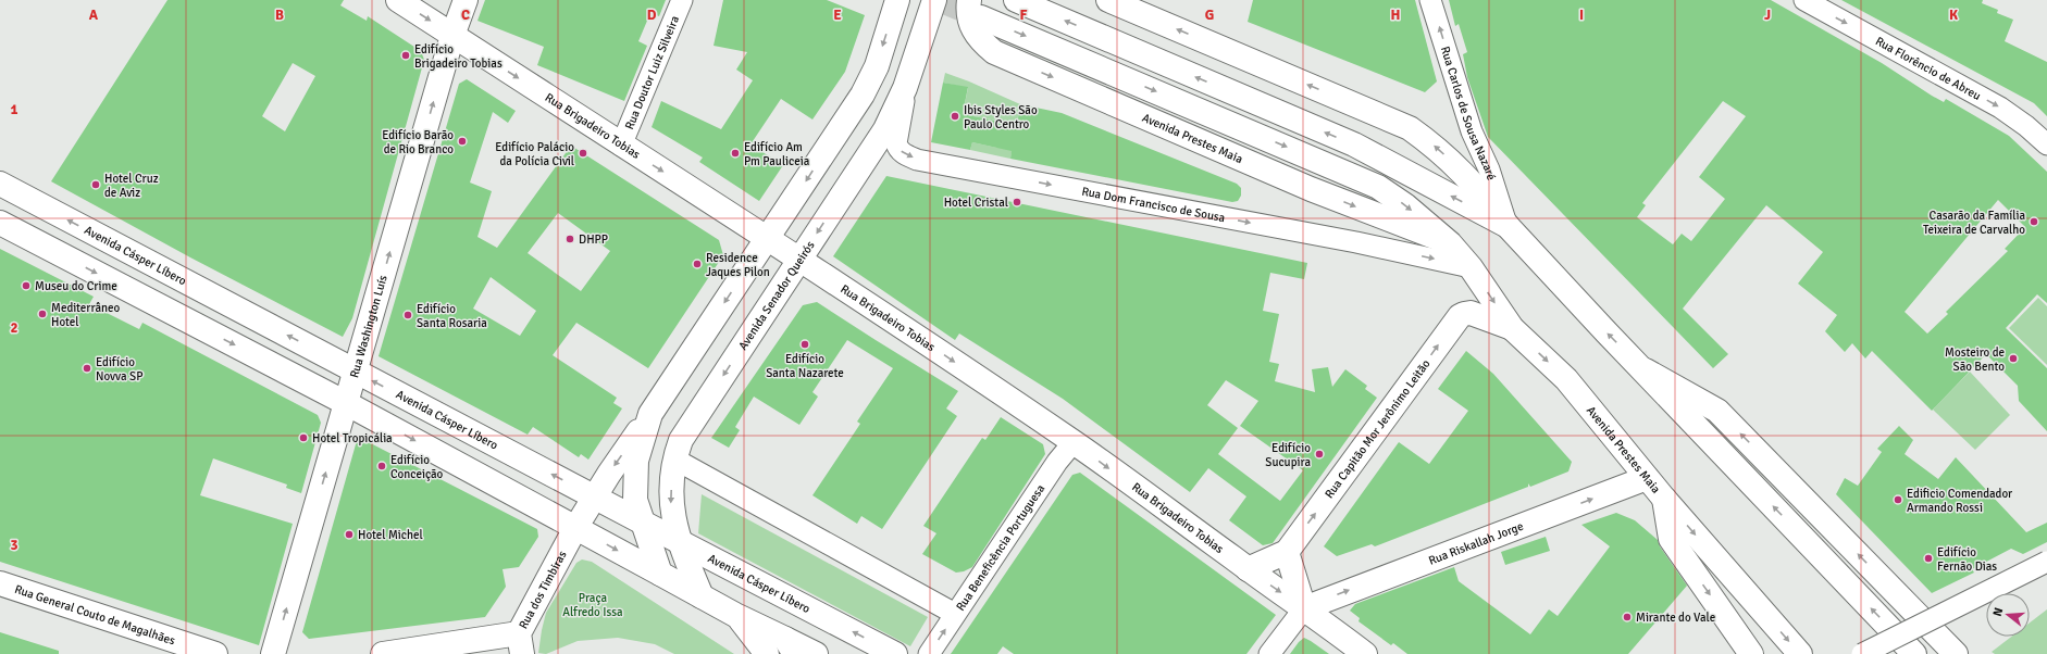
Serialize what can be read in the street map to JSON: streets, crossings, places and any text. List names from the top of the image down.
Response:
{
  "streets": {
    "main road": [
      "Rua Brigadeiro Tobias",
      "Avenida Prestes Maia",
      "Avenida Cásper Líbero",
      "Avenida Senador Queirós",
      "Rua Washington Luís",
      "Rua Capitão Mor Jerônimo Leitão",
      "Rua Riskallah Jorge",
      "Rua dos Timbiras",
      "Rua General Couto de Magalhães"
    ],
    "street": [
      "Rua Florêncio de Abreu",
      "Rua Doutor Luiz Silveira",
      "Rua Carlos de Sousa Nazaré",
      "Rua Dom Francisco de Sousa",
      "Rua Beneficência Portuguesa"
    ]
  },
  "crossings": [
    ["Rua Doutor Luiz Silveira", "Rua Brigadeiro Tobias"],
    ["Rua Brigadeiro Tobias", "Avenida Senador Queirós"],
    ["Rua Brigadeiro Tobias", "Rua Washington Luís"],
    ["Rua Brigadeiro Tobias", "Rua Capitão Mor Jerônimo Leitão"],
    ["Rua Brigadeiro Tobias", "Rua Riskallah Jorge"],
    ["Rua Brigadeiro Tobias", "Rua Beneficência Portuguesa"],
    ["Avenida Prestes Maia", "Rua Dom Francisco de Sousa"],
    ["Avenida Prestes Maia", "Rua Capitão Mor Jerônimo Leitão"],
    ["Avenida Prestes Maia", "Rua Riskallah Jorge"],
    ["Rua Dom Francisco de Sousa", "Avenida Senador Queirós"],
    ["Avenida Cásper Líbero", "Avenida Senador Queirós"],
    ["Avenida Cásper Líbero", "Rua Washington Luís"],
    ["Avenida Cásper Líbero", "Rua dos Timbiras"]
  ],
  "one_way": [
    "Rua Florêncio de Abreu",
    "Rua Carlos de Sousa Nazaré",
    "Rua Brigadeiro Tobias",
    "Rua Dom Francisco de Sousa",
    "Rua Washington Luís",
    "Rua Capitão Mor Jerônimo Leitão",
    "Rua Riskallah Jorge",
    "Rua dos Timbiras"
  ],
  "parks": ["Praça Alfredo Issa"],
  "places": [
    "Edifício Brigadeiro Tobias",
    "Ibis Styles São Paulo Centro",
    "Edifício Barão de Rio Branco",
    "Edifício Palácio da Polícia Civil",
    "Edifício Am Pm Pauliceia",
    "Hotel Cruz de Aviz",
    "Hotel Cristal",
    "Casarão da Família Teixeira de Carvalho",
    "DHPP",
    "Residence Jaques Pilon",
    "Museu do Crime",
    "Mediterrâneo Hotel",
    "Edifício Santa Rosaria",
    "Edifício Santa Nazarete",
    "Mosteiro de São Bento",
    "Edifício Novva SP",
    "Hotel Tropicália",
    "Edifício Sucupira",
    "Edifício Conceição",
    "Edificio Comendador Armando Rossi",
    "Hotel Michel",
    "Edifício Fernão Dias",
    "Mirante do Vale"
  ],
  "north": "left",
  "grid": {
    "columns": [
      "A",
      "B",
      "C",
      "D",
      "E",
      "F",
      "G",
      "H",
      "I",
      "J",
      "K"
    ],
    "rows": ["1", "2", "3"]
  }
}
